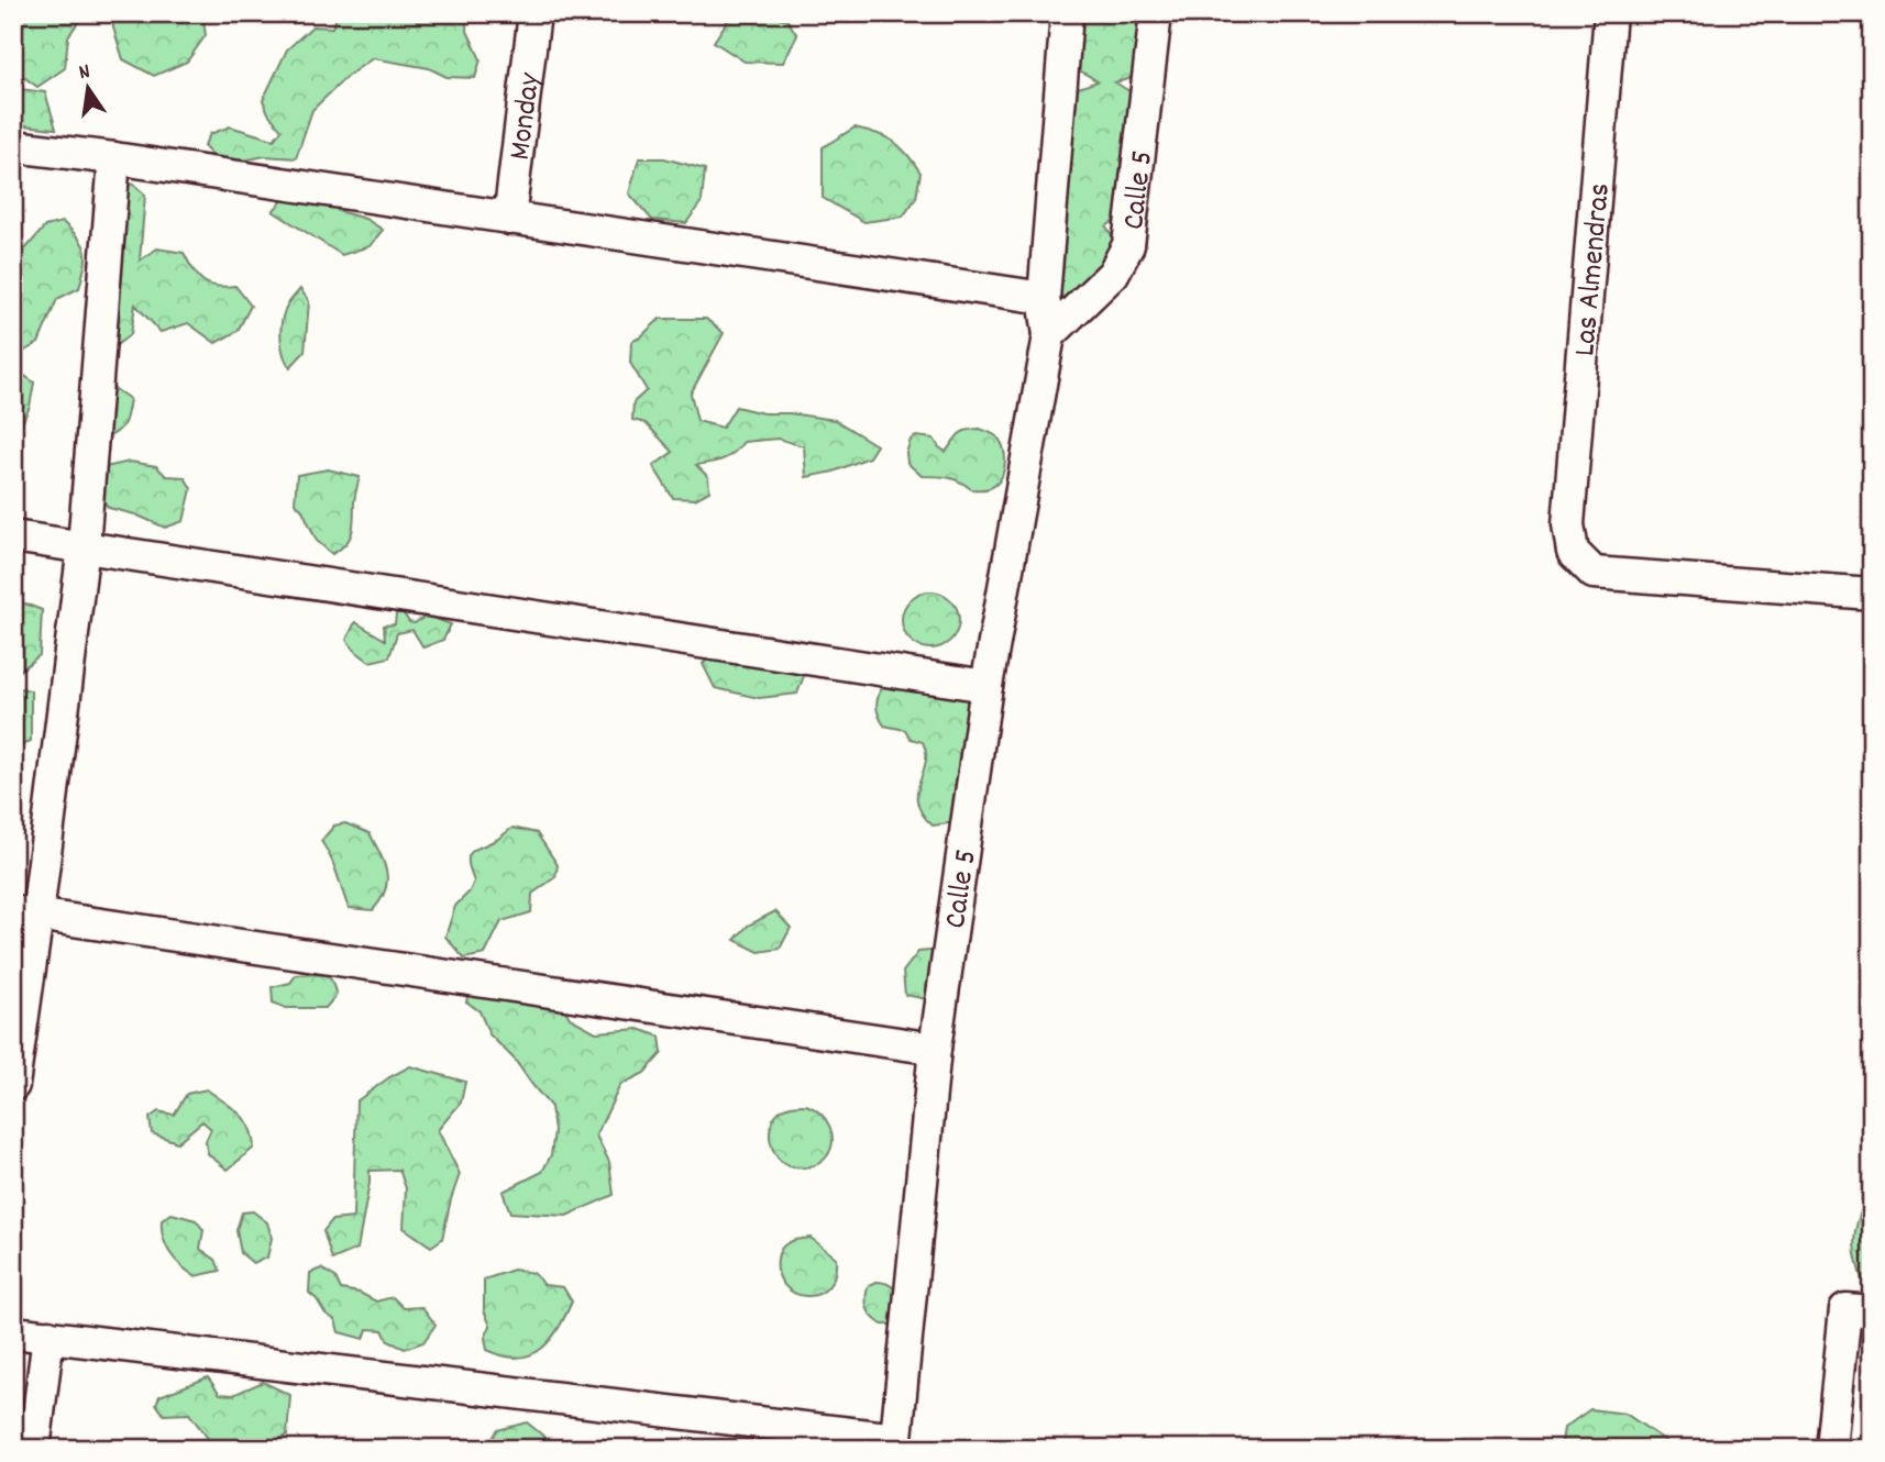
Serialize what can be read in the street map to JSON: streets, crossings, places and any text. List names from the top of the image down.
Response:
{
  "streets": {
    "street": ["Monday", "Calle 5", "Las Almendras"]
  },
  "north": "top"
}
